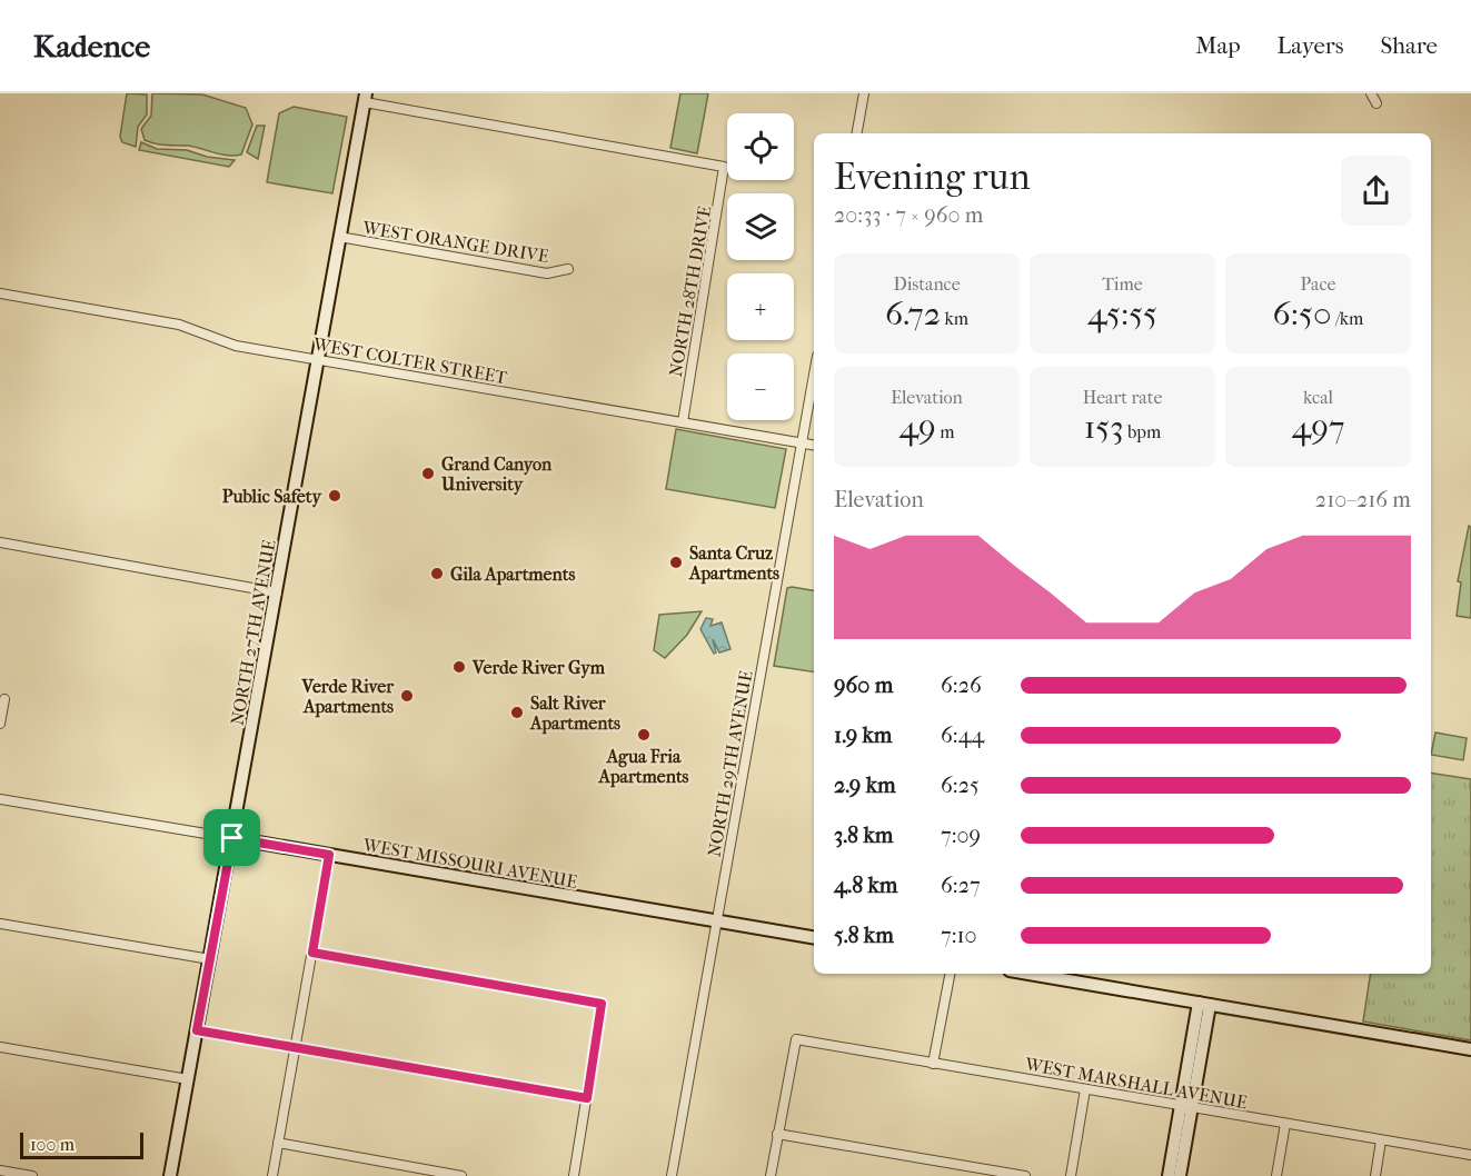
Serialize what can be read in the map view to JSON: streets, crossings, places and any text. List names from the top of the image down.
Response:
{
  "streets": {
    "street": [
      "WEST ORANGE DRIVE",
      "NORTH 28TH DRIVE",
      "WEST COLTER STREET",
      "NORTH 27TH AVENUE",
      "NORTH 29TH AVENUE",
      "WEST MISSOURI AVENUE",
      "WEST MARSHALL AVENUE"
    ]
  },
  "crossings": [
    ["WEST ORANGE DRIVE", "NORTH 27TH AVENUE"],
    ["NORTH 28TH DRIVE", "WEST COLTER STREET"],
    ["NORTH 28TH DRIVE", "NORTH 27TH AVENUE"],
    ["WEST COLTER STREET", "NORTH 27TH AVENUE"],
    ["WEST COLTER STREET", "NORTH 29TH AVENUE"],
    ["NORTH 27TH AVENUE", "WEST MISSOURI AVENUE"],
    ["NORTH 29TH AVENUE", "WEST MISSOURI AVENUE"]
  ],
  "places": [
    "Grand Canyon University",
    "Public Safety",
    "Santa Cruz Apartments",
    "Gila Apartments",
    "Verde River Gym",
    "Verde River Apartments",
    "Salt River Apartments",
    "Agua Fria Apartments"
  ],
  "scale_bar": "100 m",
  "page": {
    "header": "Kadence",
    "nav": ["Map", "Layers", "Share"],
    "map_buttons": ["+", "−"],
    "heading": ["Evening run", "20:33 · 7 × 960 m"],
    "stats": [
      ["Distance", "6.72 km"],
      ["Time", "45:55"],
      ["Pace", "6:50 /km"],
      ["Elevation", "49 m"],
      ["Heart rate", "153 bpm"],
      ["kcal", "497"]
    ],
    "chart": ["Elevation", "210–216 m"],
    "list": [
      {
        "name": "960 m",
        "note": "6:26"
      },
      {
        "name": "1.9 km",
        "note": "6:44"
      },
      {
        "name": "2.9 km",
        "note": "6:25"
      },
      {
        "name": "3.8 km",
        "note": "7:09"
      },
      {
        "name": "4.8 km",
        "note": "6:27"
      },
      {
        "name": "5.8 km",
        "note": "7:10"
      }
    ],
    "scale": "100 m"
  }
}
